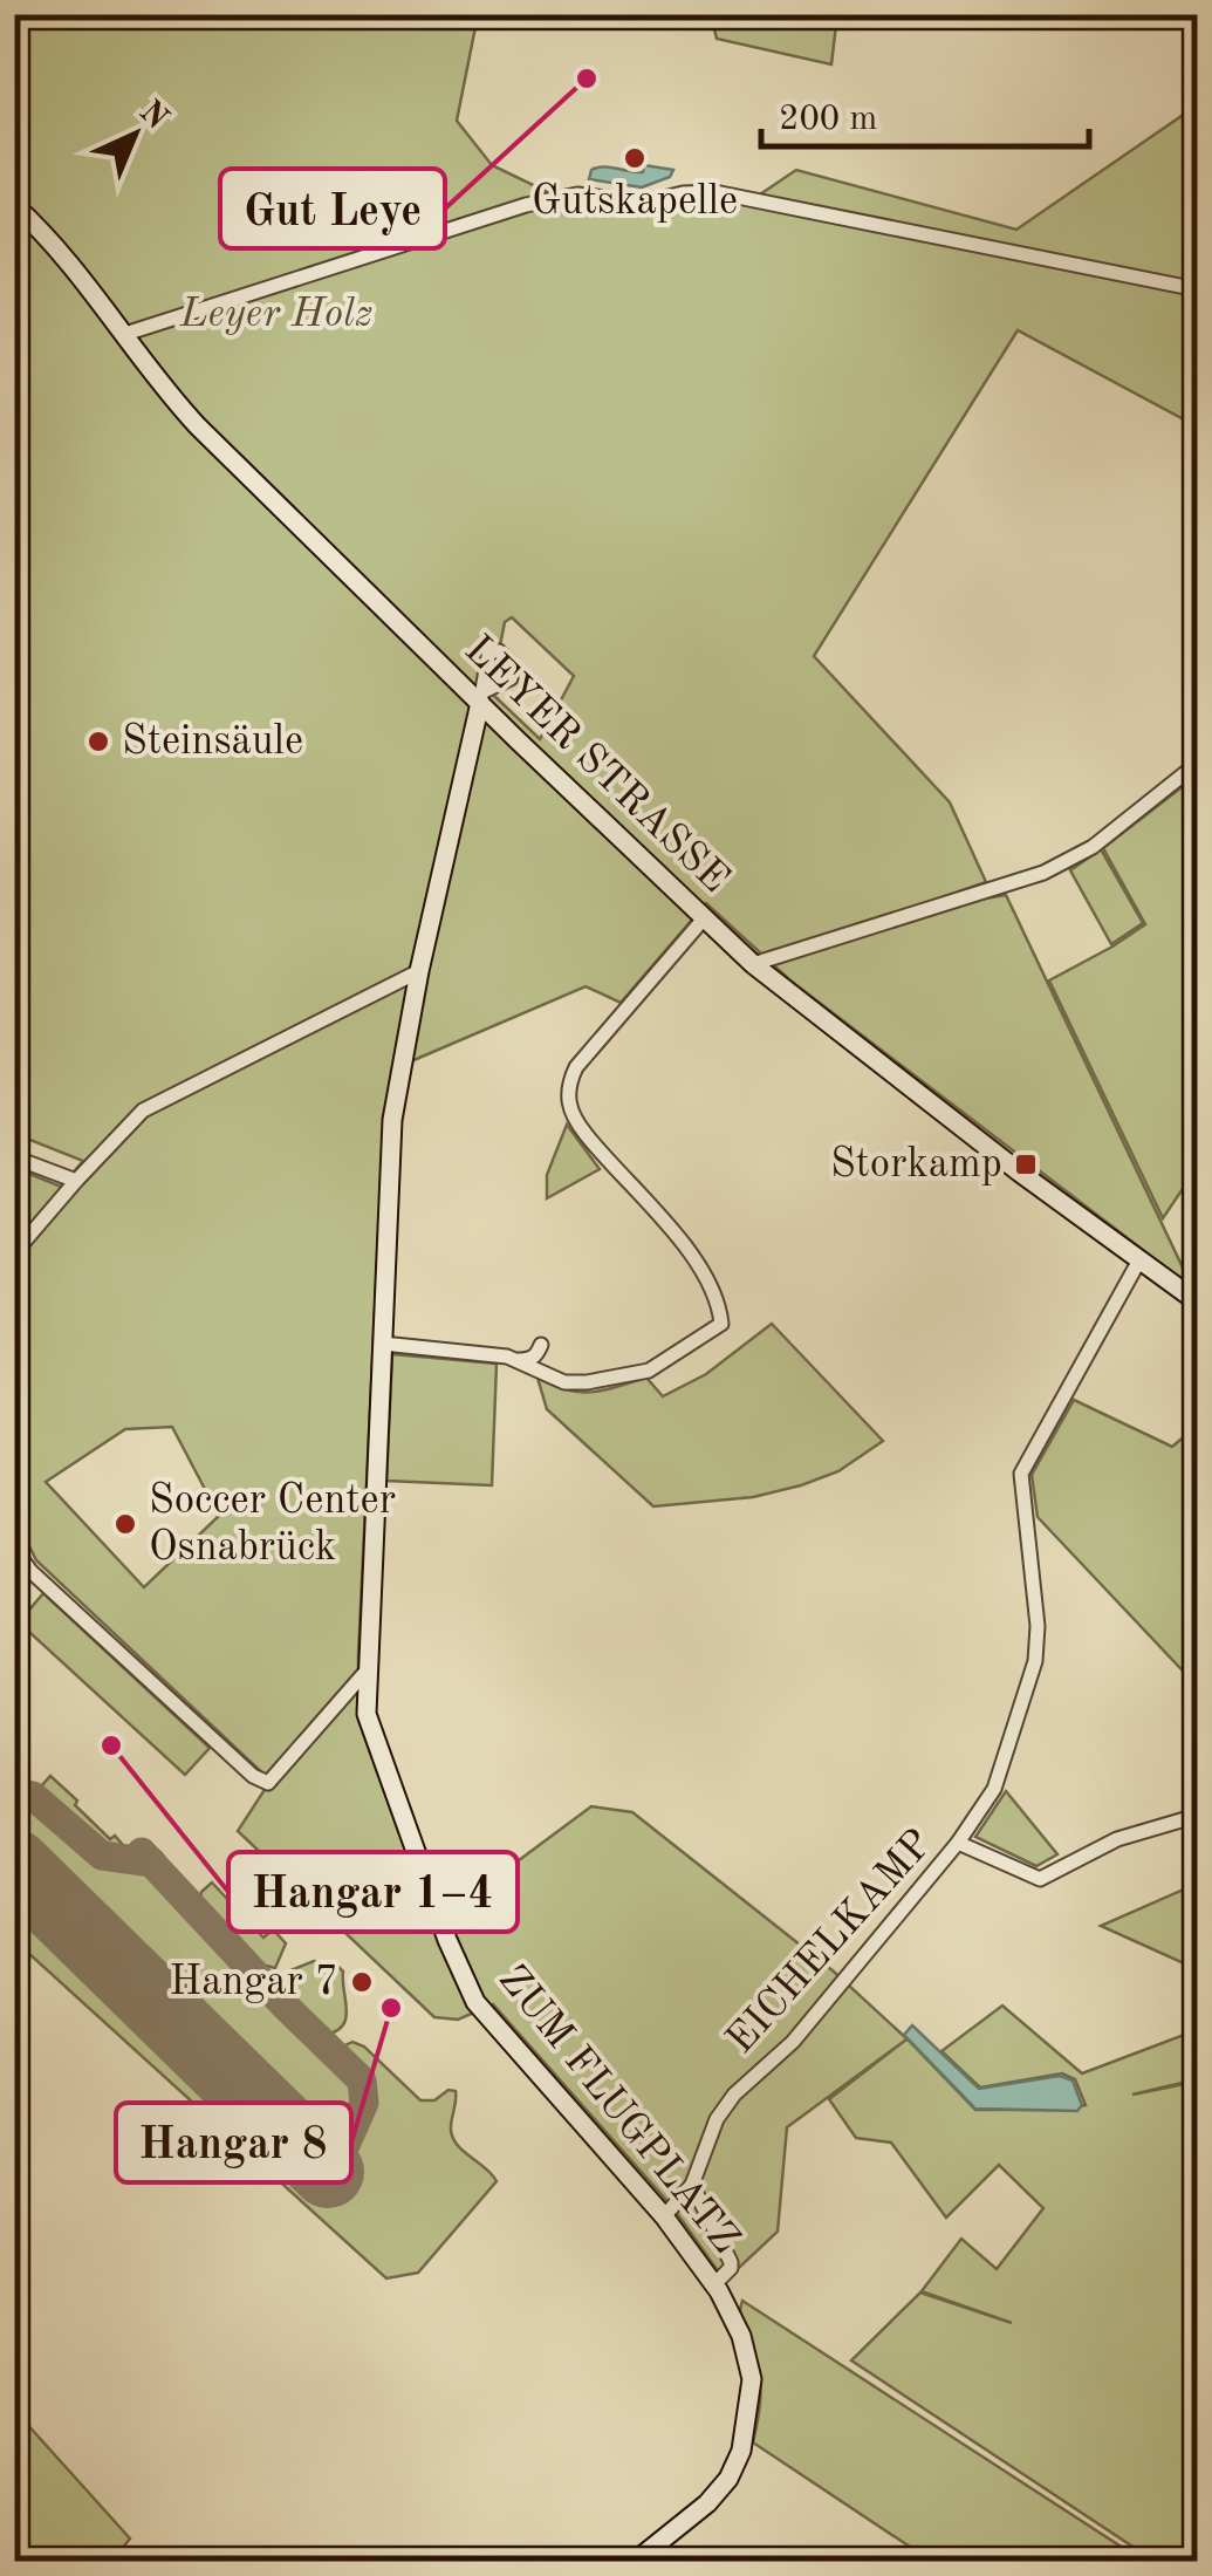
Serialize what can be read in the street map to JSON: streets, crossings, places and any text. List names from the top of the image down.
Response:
{
  "streets": {
    "street": ["LEYER STRASSE", "EICHELKAMP", "ZUM FLUGPLATZ"]
  },
  "crossings": [
    ["LEYER STRASSE", "ZUM FLUGPLATZ"],
    ["EICHELKAMP", "ZUM FLUGPLATZ"]
  ],
  "parks": ["Leyer Holz"],
  "places": {
    "other": [
      "Gut Leye",
      "Gutskapelle",
      "Steinsäule",
      "Soccer Center Osnabrück",
      "Hangar 1–4",
      "Hangar 7",
      "Hangar 8"
    ],
    "transit": ["Storkamp"]
  },
  "scale_bar": "200 m",
  "north": "top right"
}
